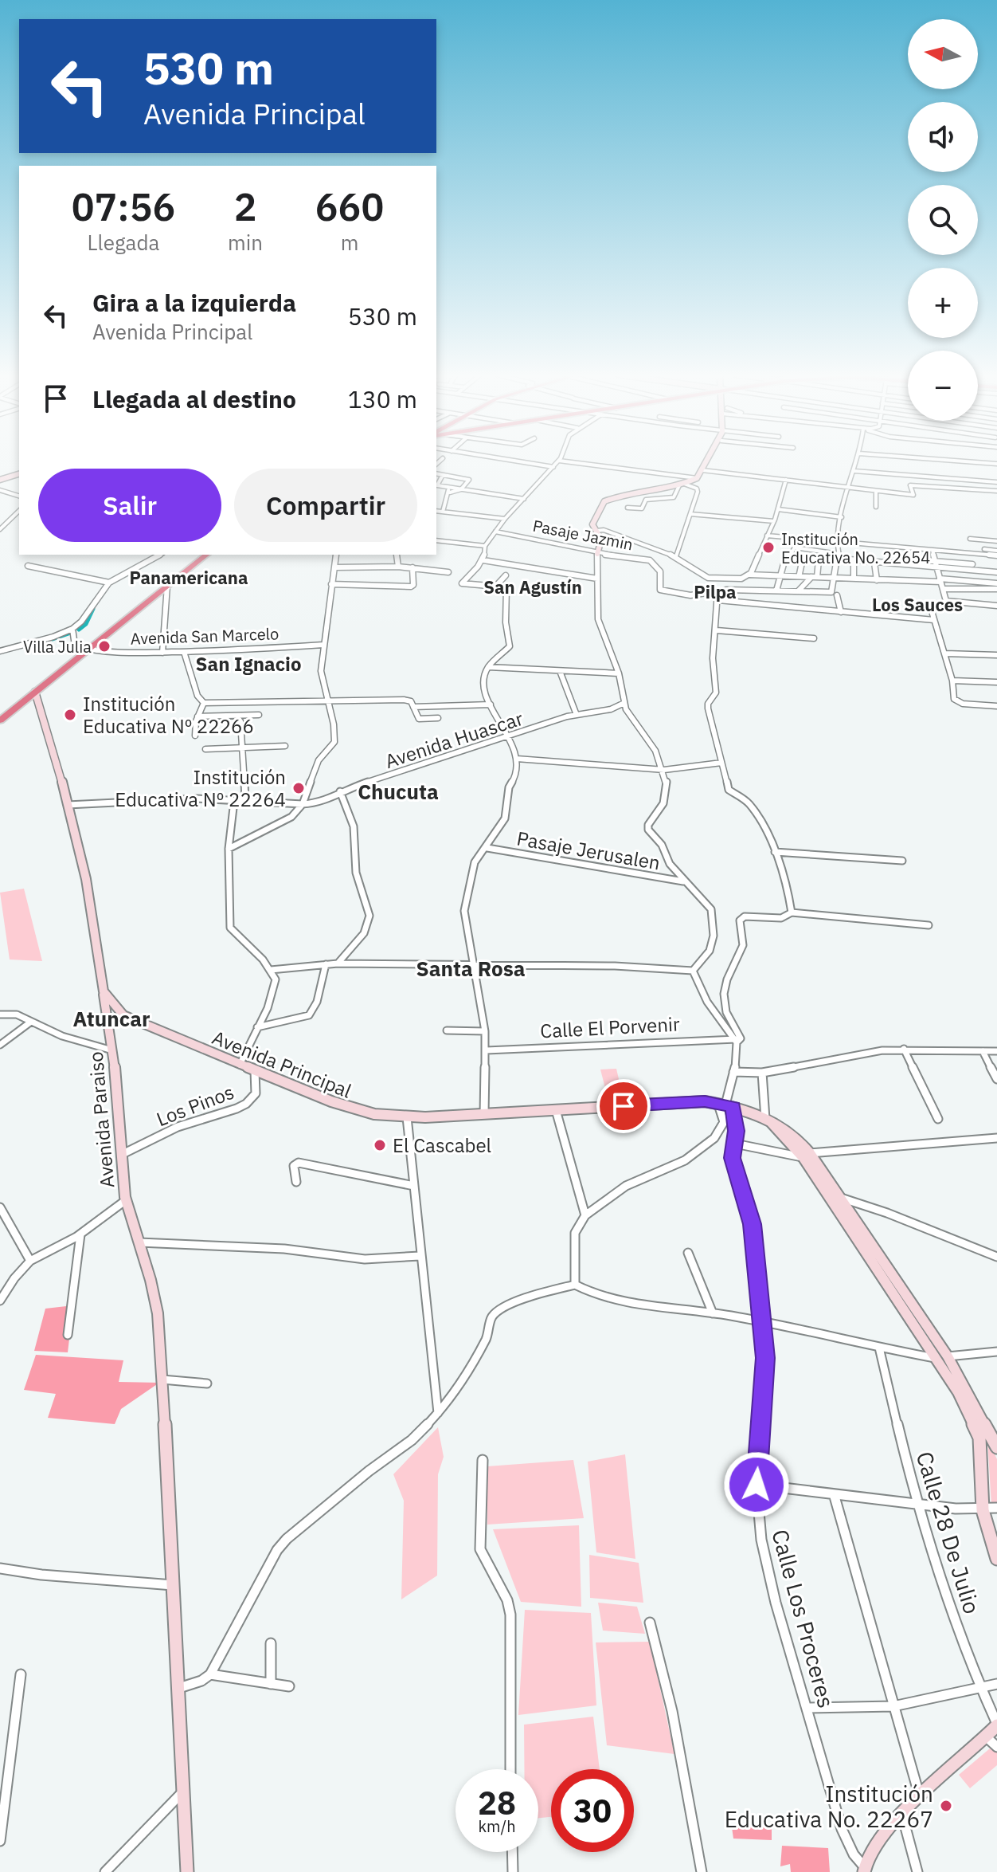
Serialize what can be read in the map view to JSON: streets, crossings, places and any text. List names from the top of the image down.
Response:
{
  "streets": {
    "main road": ["Avenida Principal", "Avenida Paraiso"],
    "street": [
      "Pasaje Jazmin",
      "Avenida San Marcelo",
      "Avenida Huascar",
      "Pasaje Jerusalen",
      "Calle El Porvenir",
      "Los Pinos",
      "Calle 28 De Julio",
      "Calle Los Proceres"
    ]
  },
  "crossings": [
    ["Avenida Principal", "Los Pinos"],
    ["Avenida Principal", "Avenida Paraiso"],
    ["Avenida Principal", "Calle Los Proceres"],
    ["Los Pinos", "Avenida Paraiso"]
  ],
  "districts": [
    "Panamericana",
    "San Agustín",
    "Pilpa",
    "Los Sauces",
    "San Ignacio",
    "Chucuta",
    "Santa Rosa",
    "Atuncar"
  ],
  "places": [
    "Institución Educativa No. 22654",
    "Villa Julia",
    "Institución Educativa Nº 22266",
    "Institución Educativa Nº 22264",
    "El Cascabel",
    "Institución Educativa No. 22267"
  ],
  "north": "left",
  "page": {
    "map_buttons": ["+", "−"],
    "turn": ["530 m", "Avenida Principal"],
    "eta": [
      "07:56",
      "Llegada",
      "2",
      "min",
      "660",
      "m"
    ],
    "list": [
      {
        "name": "Gira a la izquierda",
        "note": "Avenida Principal",
        "value": "530 m"
      },
      {
        "name": "Llegada al destino",
        "value": "130 m"
      }
    ],
    "buttons": ["Salir", "Compartir"],
    "speed": "28 km/h",
    "limit": "30"
  }
}
